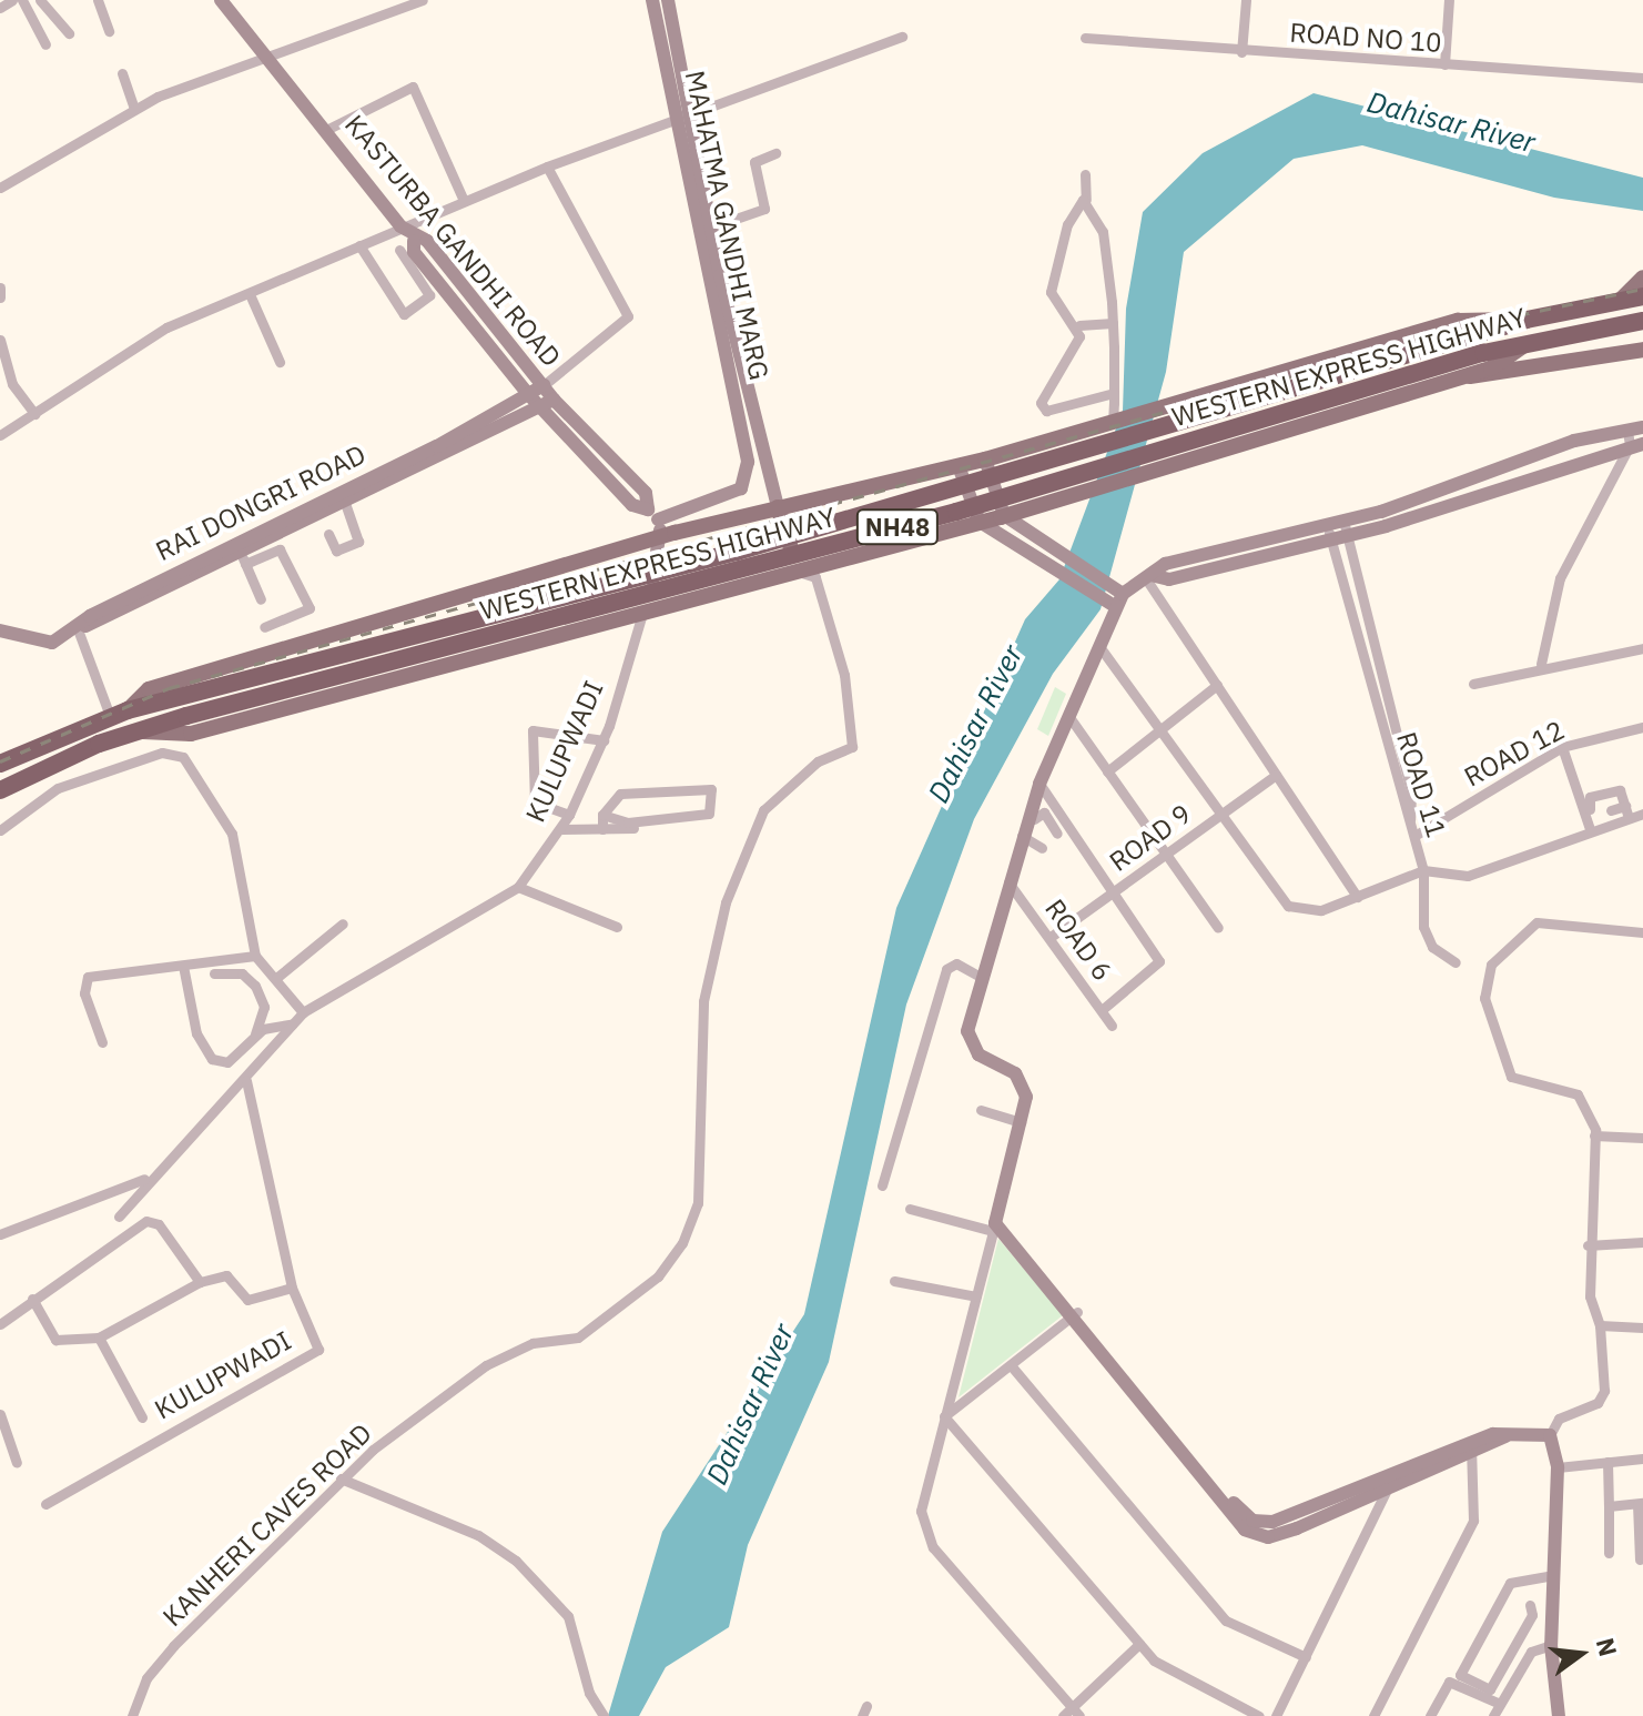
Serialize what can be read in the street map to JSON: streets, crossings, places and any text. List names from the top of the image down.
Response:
{
  "streets": {
    "highway": ["WESTERN EXPRESS HIGHWAY", "NH48"],
    "street": [
      "ROAD NO 10",
      "MAHATMA GANDHI MARG",
      "KASTURBA GANDHI ROAD",
      "RAI DONGRI ROAD",
      "KULUPWADI",
      "ROAD 12",
      "ROAD 11",
      "ROAD 9",
      "ROAD 6",
      "KANHERI CAVES ROAD"
    ]
  },
  "crossings": [
    ["MAHATMA GANDHI MARG", "KASTURBA GANDHI ROAD"],
    ["MAHATMA GANDHI MARG", "KULUPWADI"],
    ["KASTURBA GANDHI ROAD", "RAI DONGRI ROAD"],
    ["KASTURBA GANDHI ROAD", "KULUPWADI"],
    ["ROAD 12", "ROAD 11"],
    ["ROAD 9", "ROAD 6"]
  ],
  "water": ["Dahisar River"],
  "north": "right"
}
